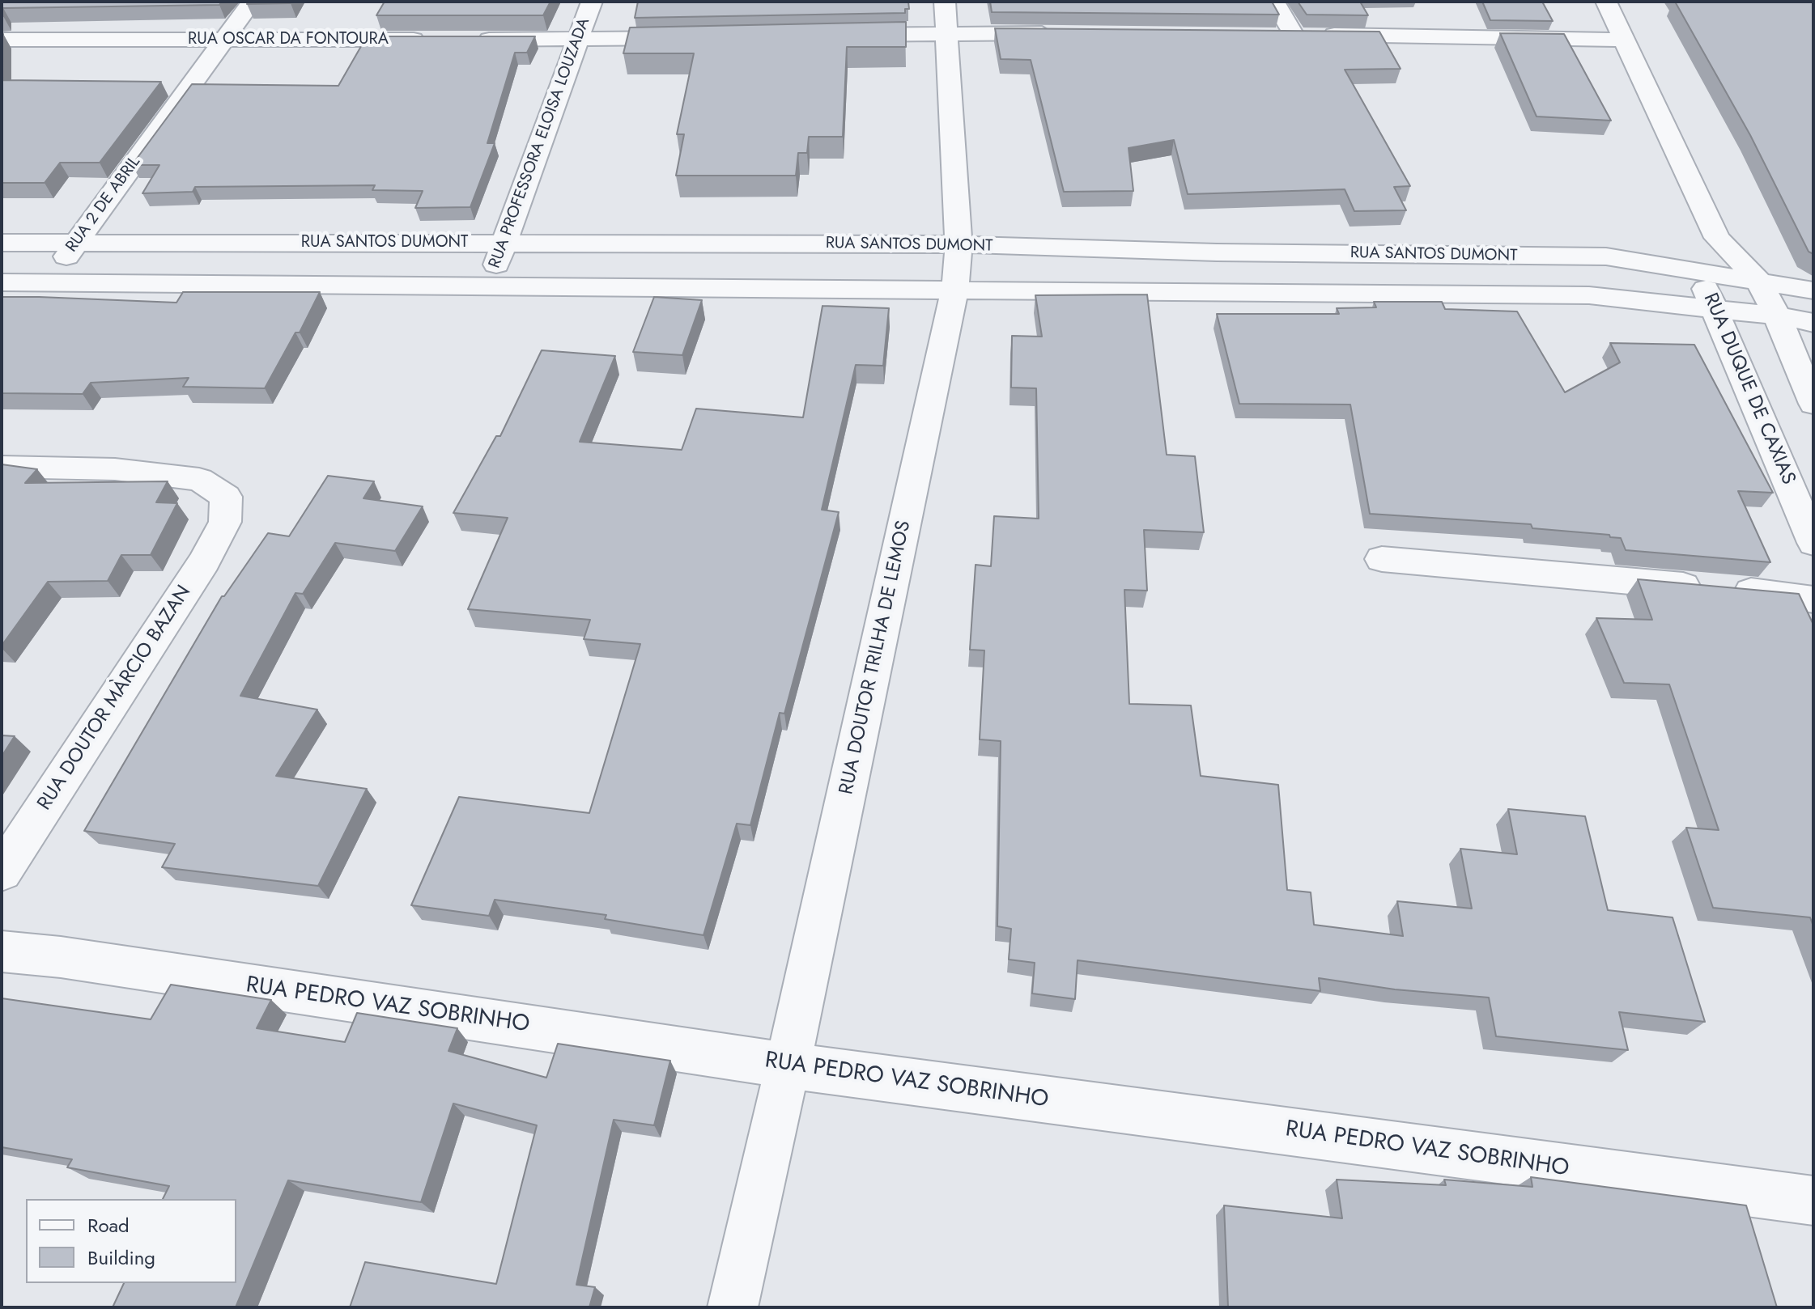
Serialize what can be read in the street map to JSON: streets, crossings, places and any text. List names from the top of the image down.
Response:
{
  "streets": {
    "street": [
      "RUA OSCAR DA FONTOURA",
      "RUA PROFESSORA ELOISA LOUZADA",
      "RUA 2 DE ABRIL",
      "RUA SANTOS DUMONT",
      "RUA DUQUE DE CAXIAS",
      "RUA DOUTOR TRILHA DE LEMOS",
      "RUA DOUTOR MÀRCIO BAZAN",
      "RUA PEDRO VAZ SOBRINHO"
    ]
  },
  "crossings": [
    ["RUA OSCAR DA FONTOURA", "RUA 2 DE ABRIL"],
    ["RUA PROFESSORA ELOISA LOUZADA", "RUA SANTOS DUMONT"],
    ["RUA 2 DE ABRIL", "RUA SANTOS DUMONT"],
    ["RUA SANTOS DUMONT", "RUA DUQUE DE CAXIAS"],
    ["RUA SANTOS DUMONT", "RUA DOUTOR TRILHA DE LEMOS"],
    ["RUA DOUTOR TRILHA DE LEMOS", "RUA PEDRO VAZ SOBRINHO"]
  ],
  "legend": ["Road", "Building"]
}
